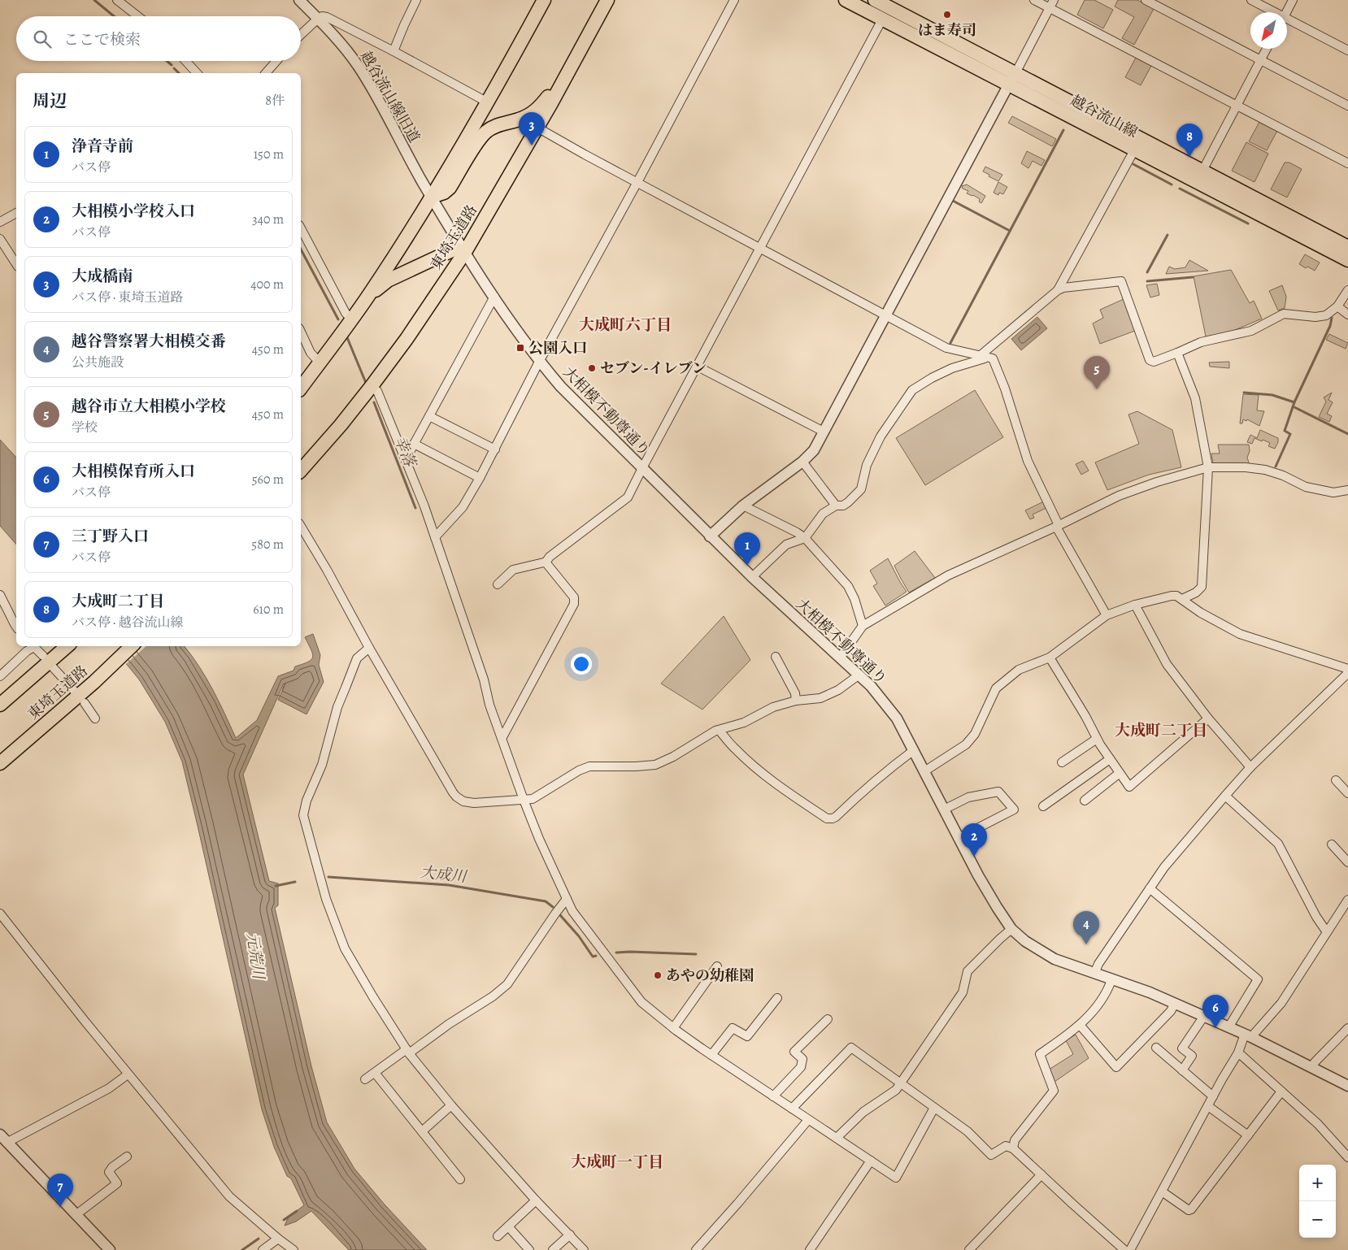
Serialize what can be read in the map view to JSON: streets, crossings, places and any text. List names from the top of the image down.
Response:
{
  "streets": {
    "main road": ["越谷流山線", "東埼玉道路"],
    "street": ["越谷流山線旧道", "大相模不動尊通り"]
  },
  "crossings": [
    ["越谷流山線旧道", "大相模不動尊通り"],
    ["東埼玉道路", "大相模不動尊通り"]
  ],
  "districts": ["大成町六丁目", "大成町二丁目", "大成町一丁目"],
  "water": ["幸落", "大成川", "元荒川"],
  "places": {
    "other": ["はま寿司", "セブン-イレブン", "あやの幼稚園"],
    "transit": ["公園入口"]
  },
  "north": "bottom left",
  "page": {
    "search": "ここで検索",
    "heading": ["周辺", "8件"],
    "pins": [
      "3",
      "8",
      "5",
      "1",
      "2",
      "4",
      "6",
      "7"
    ],
    "list": [
      {
        "mark": "1",
        "name": "浄音寺前",
        "note": "バス停",
        "value": "150 m"
      },
      {
        "mark": "2",
        "name": "大相模小学校入口",
        "note": "バス停",
        "value": "340 m"
      },
      {
        "mark": "3",
        "name": "大成橋南",
        "note": "バス停 · 東埼玉道路",
        "value": "400 m"
      },
      {
        "mark": "4",
        "name": "越谷警察署大相模交番",
        "note": "公共施設",
        "value": "450 m"
      },
      {
        "mark": "5",
        "name": "越谷市立大相模小学校",
        "note": "学校",
        "value": "450 m"
      },
      {
        "mark": "6",
        "name": "大相模保育所入口",
        "note": "バス停",
        "value": "560 m"
      },
      {
        "mark": "7",
        "name": "三丁野入口",
        "note": "バス停",
        "value": "580 m"
      },
      {
        "mark": "8",
        "name": "大成町二丁目",
        "note": "バス停 · 越谷流山線",
        "value": "610 m"
      }
    ],
    "map_buttons": ["+", "−"]
  }
}
